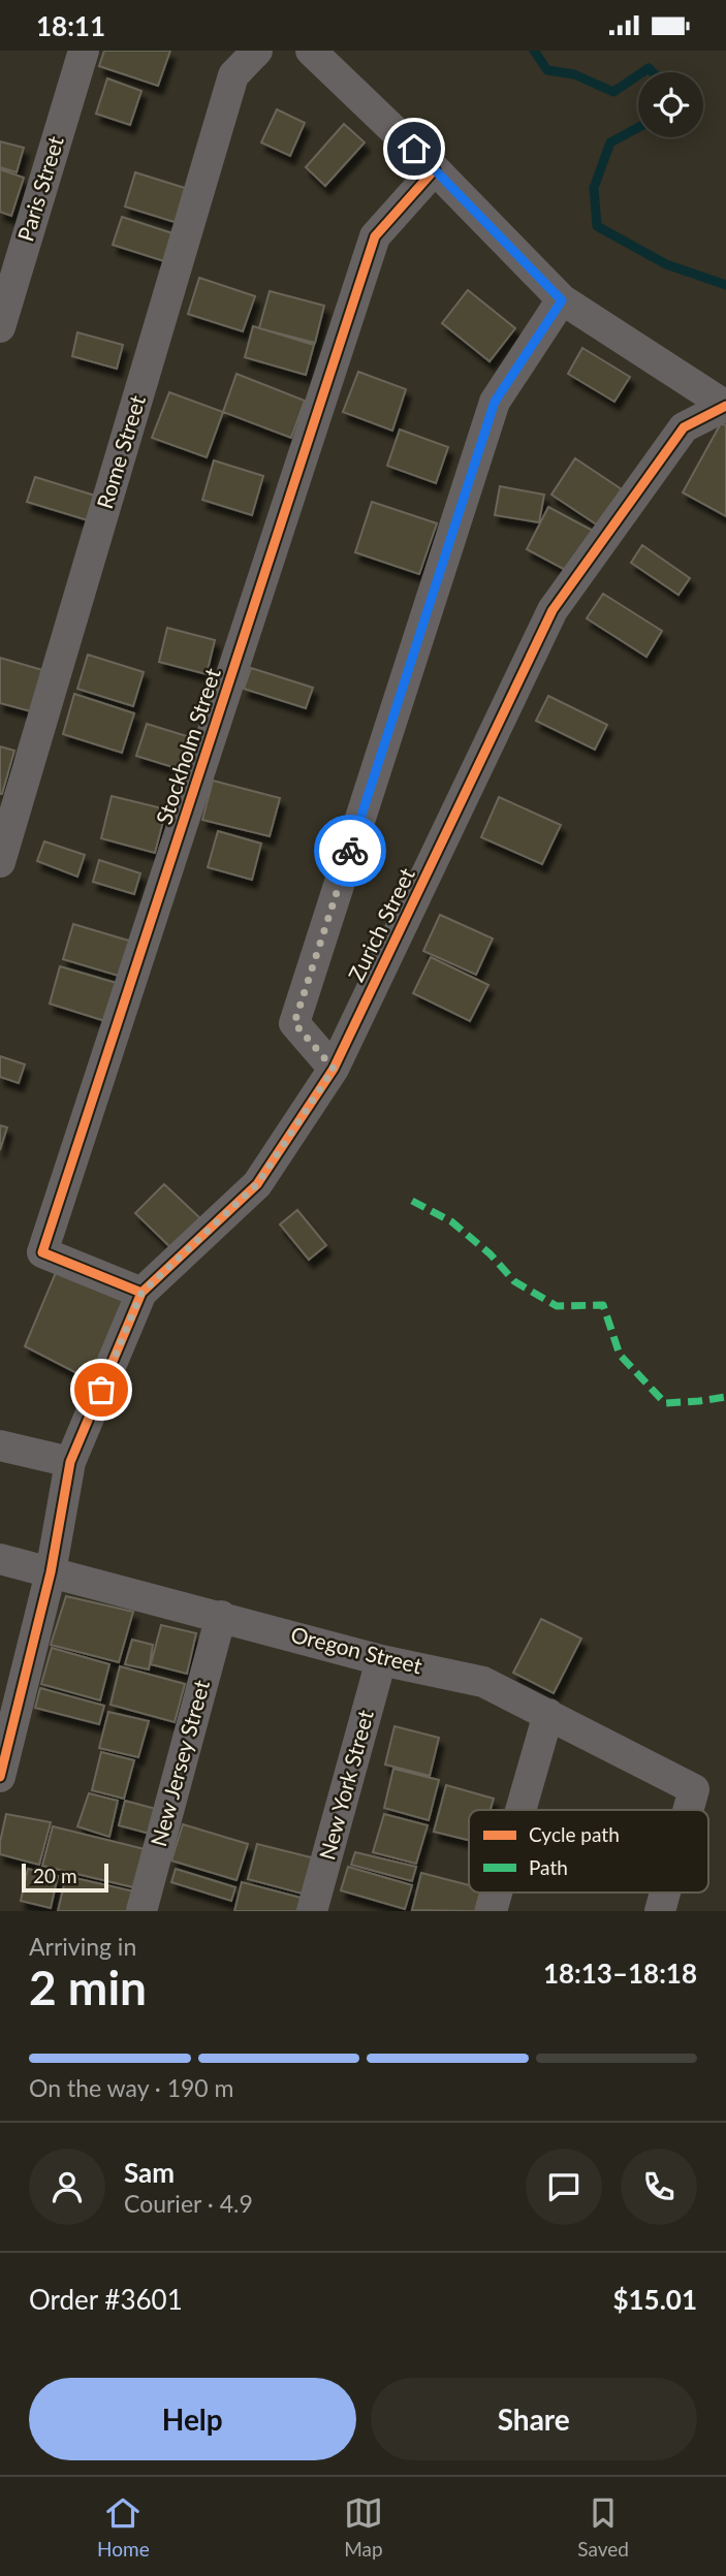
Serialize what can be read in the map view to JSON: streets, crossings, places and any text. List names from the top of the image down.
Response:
{
  "streets": {
    "street": [
      "Paris Street",
      "Rome Street",
      "Stockholm Street",
      "Zurich Street",
      "Oregon Street",
      "New Jersey Street",
      "New York Street"
    ]
  },
  "crossings": [
    ["Stockholm Street", "Zurich Street"],
    ["Zurich Street", "Oregon Street"],
    ["Oregon Street", "New Jersey Street"],
    ["Oregon Street", "New York Street"]
  ],
  "legend": ["Cycle path", "Path"],
  "scale_bar": "20 m",
  "page": {
    "status": "18:11",
    "scale": "20 m",
    "heading": ["2 min", "Arriving in", "18:13–18:18"],
    "panel": [
      "Sam",
      "Courier · 4.9",
      "Order #3601",
      "$15.01"
    ],
    "bar": "On the way · 190 m",
    "buttons": ["Help", "Share"],
    "tabs": ["Home", "Map", "Saved"]
  }
}
